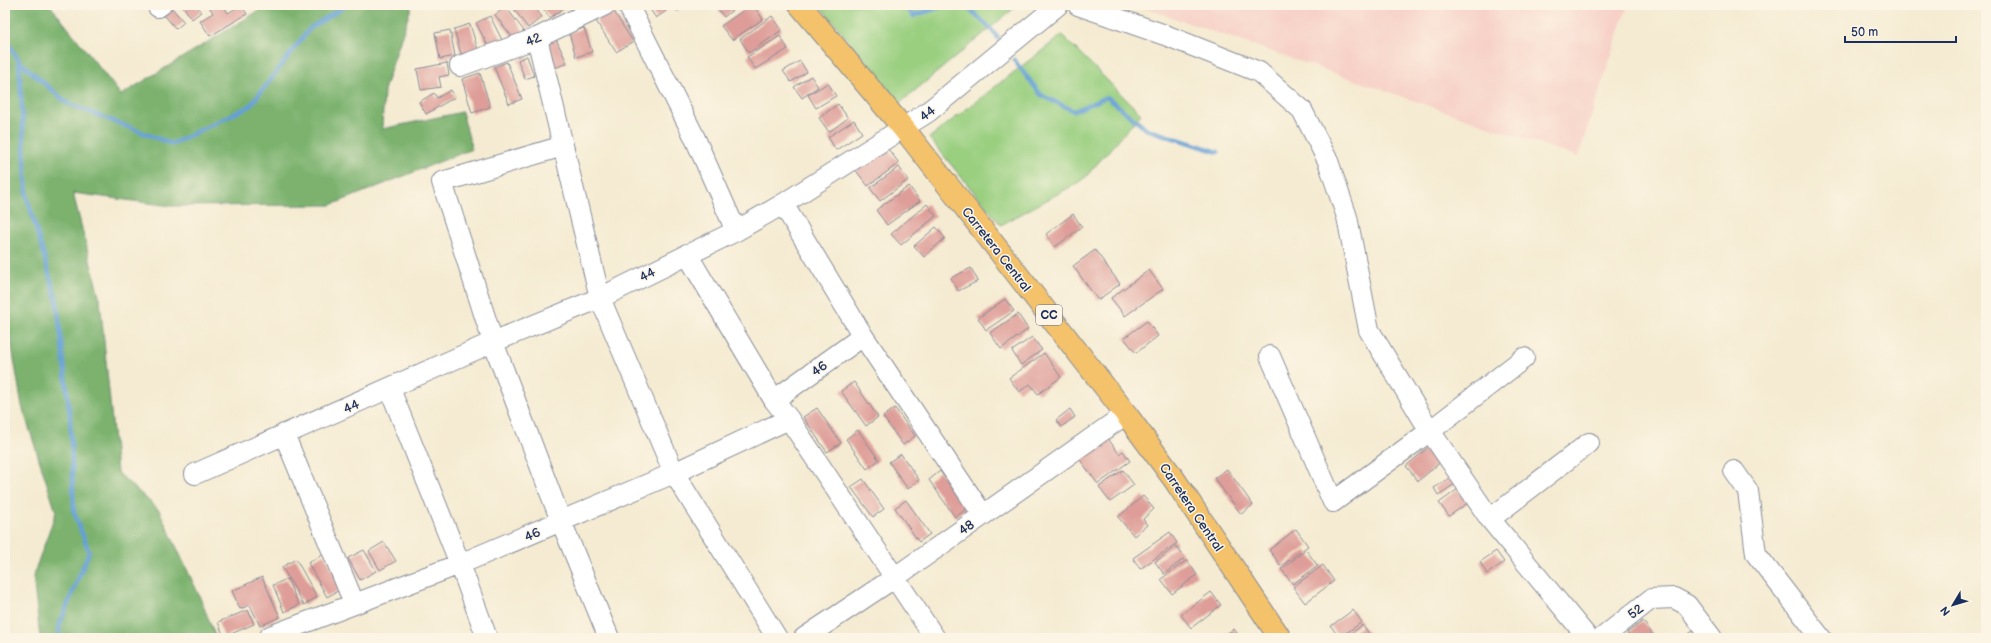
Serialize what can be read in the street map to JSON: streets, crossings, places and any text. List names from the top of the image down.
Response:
{
  "streets": {
    "highway": ["Carretera Central", "CC"],
    "street": [
      "42",
      "44",
      "46",
      "48",
      "52"
    ]
  },
  "crossings": [
    ["44", "Carretera Central"],
    ["Carretera Central", "48"]
  ],
  "scale_bar": "50 m",
  "north": "bottom left"
}
